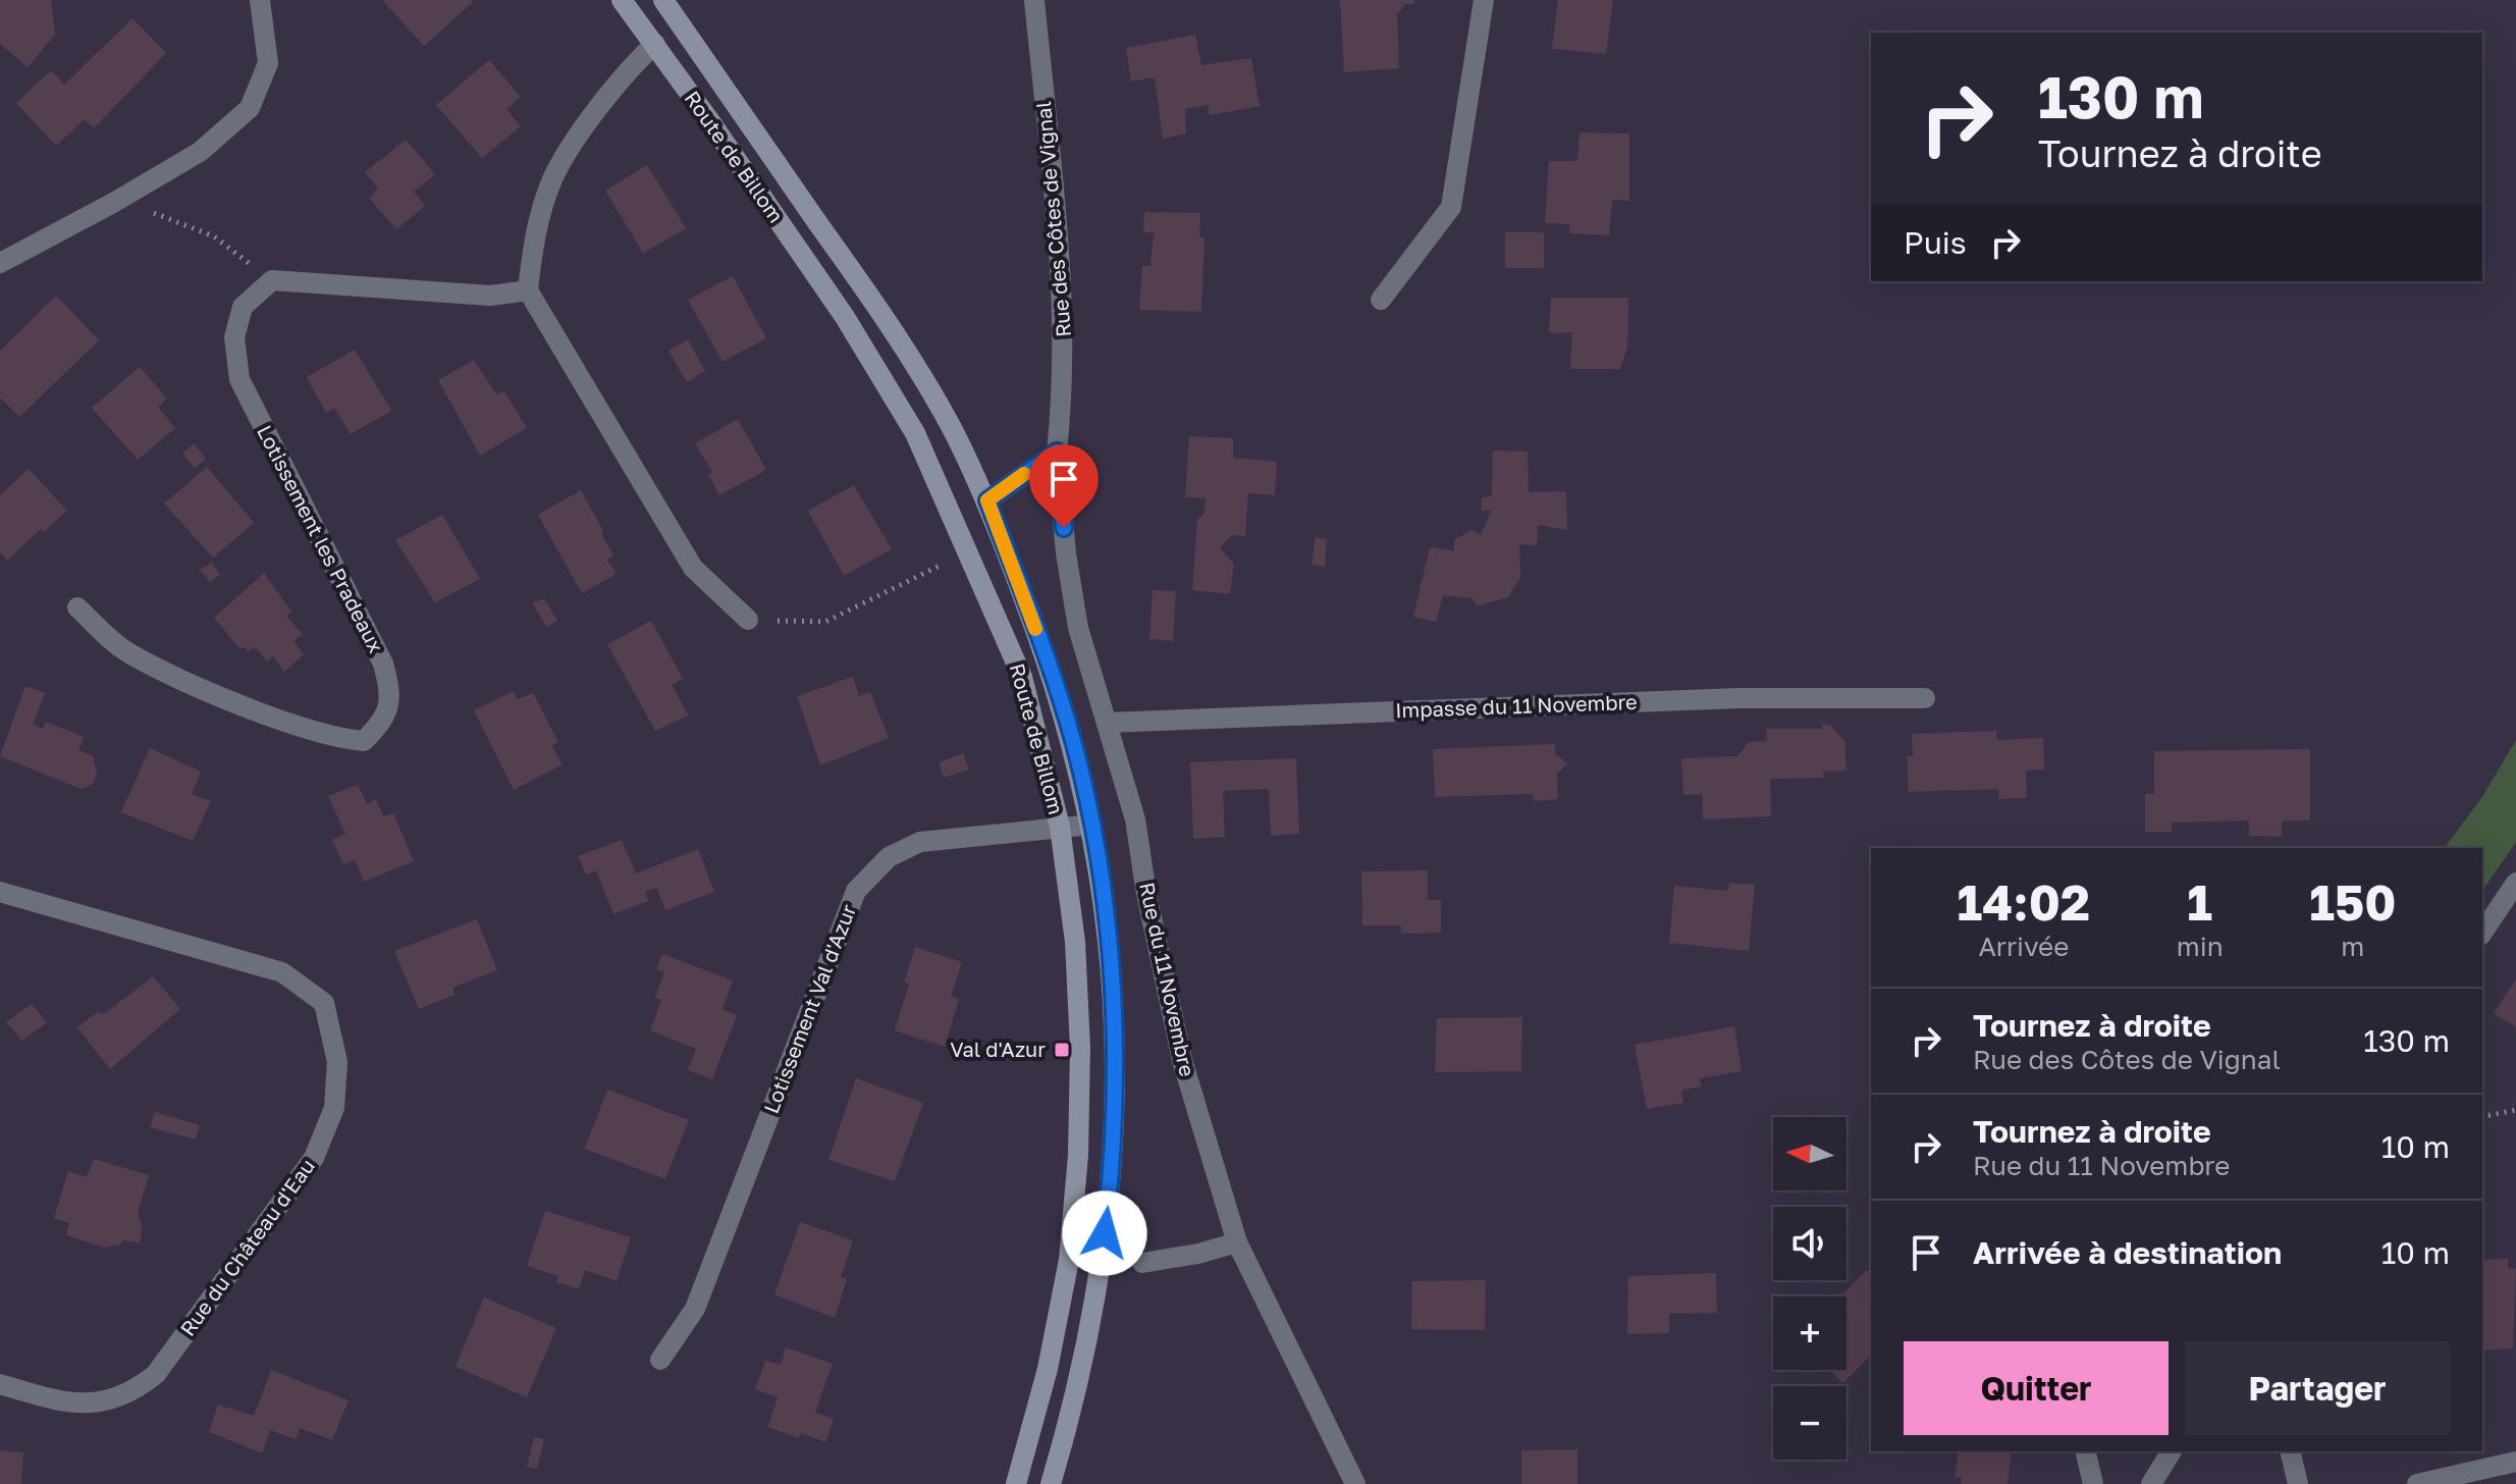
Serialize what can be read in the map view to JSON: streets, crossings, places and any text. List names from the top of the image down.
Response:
{
  "streets": {
    "main road": ["Route de Billom"],
    "street": [
      "Rue des Côtes de Vignal",
      "Lotissement les Pradeaux",
      "Impasse du 11 Novembre",
      "Rue du 11 Novembre",
      "Lotissement Val d'Azur",
      "Rue du Château d'Eau"
    ]
  },
  "crossings": [
    ["Route de Billom", "Lotissement Val d'Azur"],
    ["Rue des Côtes de Vignal", "Rue du 11 Novembre"],
    ["Impasse du 11 Novembre", "Rue du 11 Novembre"]
  ],
  "places": {
    "transit": ["Val d'Azur"]
  },
  "north": "left",
  "page": {
    "turn": ["130 m", "Tournez à droite"],
    "then": "Puis",
    "eta": [
      "14:02",
      "Arrivée",
      "1",
      "min",
      "150",
      "m"
    ],
    "list": [
      {
        "name": "Tournez à droite",
        "note": "Rue des Côtes de Vignal",
        "value": "130 m"
      },
      {
        "name": "Tournez à droite",
        "note": "Rue du 11 Novembre",
        "value": "10 m"
      },
      {
        "name": "Arrivée à destination",
        "value": "10 m"
      }
    ],
    "map_buttons": ["+", "−"],
    "buttons": ["Quitter", "Partager"]
  }
}
